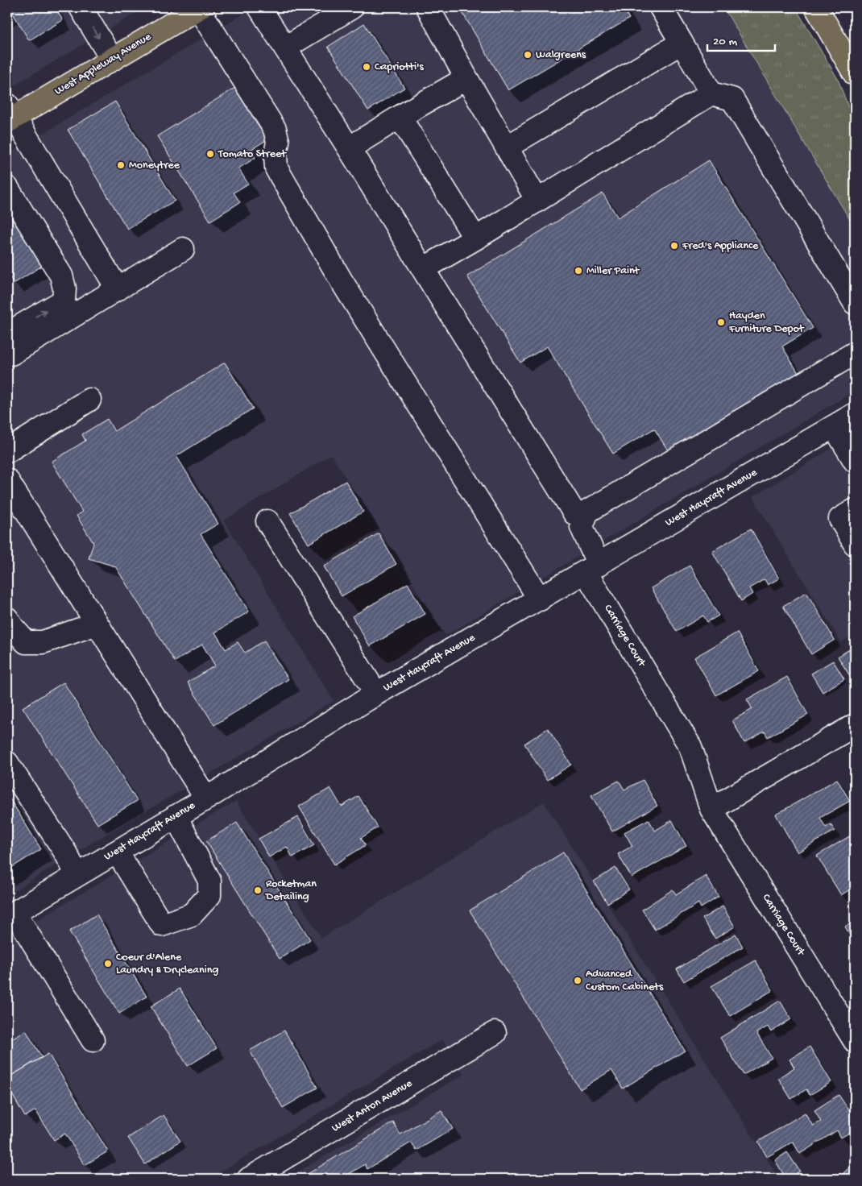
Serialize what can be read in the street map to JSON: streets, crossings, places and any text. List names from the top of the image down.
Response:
{
  "streets": {
    "main road": ["West Appleway Avenue"],
    "street": ["West Haycraft Avenue", "Carriage Court", "West Anton Avenue"]
  },
  "crossings": [
    ["West Haycraft Avenue", "Carriage Court"]
  ],
  "places": [
    "Walgreens",
    "Capriotti's",
    "Tomato Street",
    "Moneytree",
    "Fred's Appliance",
    "Miller Paint",
    "Hayden Furniture Depot",
    "Rocketman Detailing",
    "Coeur d'Alene Laundry & Drycleaning",
    "Advanced Custom Cabinets"
  ],
  "scale_bar": "20 m"
}
